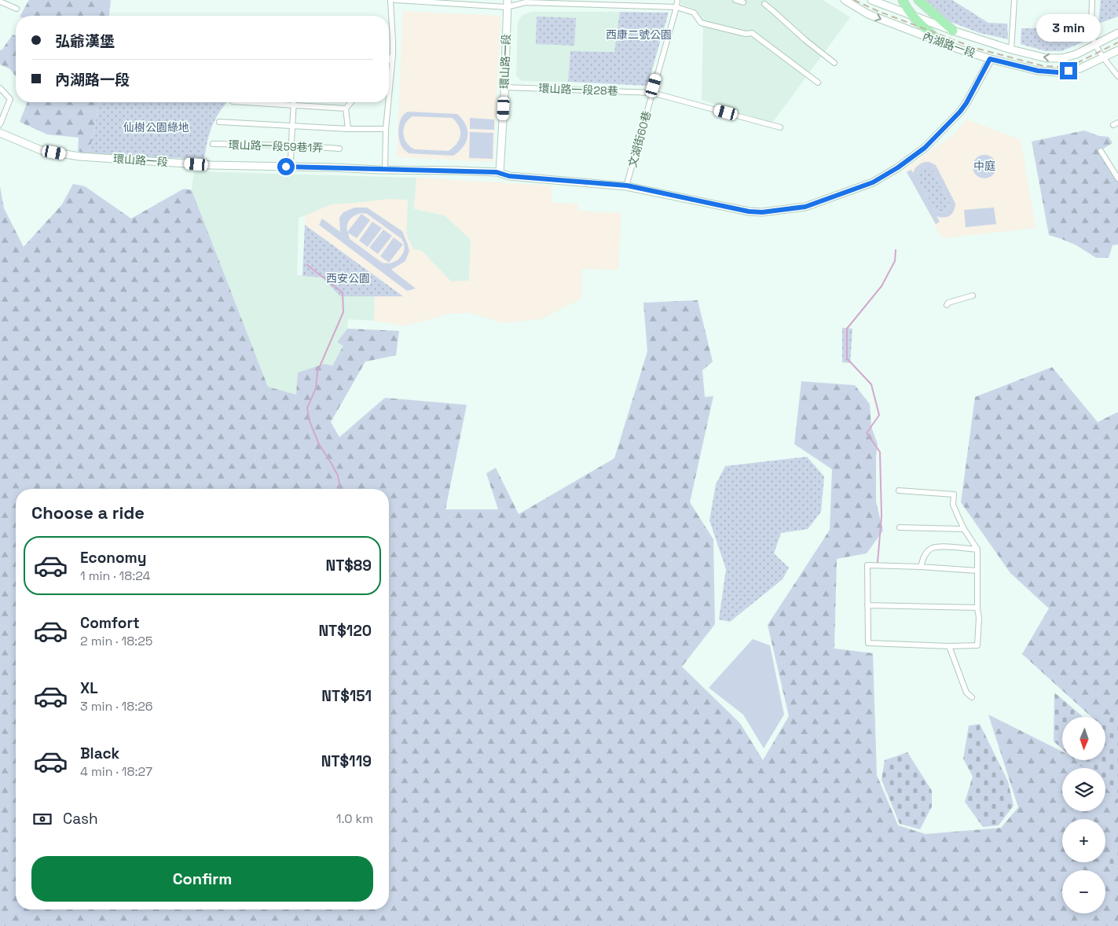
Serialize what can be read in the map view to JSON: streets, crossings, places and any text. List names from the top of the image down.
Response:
{
  "streets": {
    "street": [
      "內湖路一段",
      "環山路一段",
      "環山路一段28巷",
      "文湖街60巷",
      "環山路一段59巷1弄"
    ]
  },
  "crossings": [
    ["環山路一段", "環山路一段28巷"],
    ["環山路一段28巷", "文湖街60巷"]
  ],
  "parks": [
    "西康二號公園",
    "仙樹公園綠地",
    "中庭",
    "西安公園"
  ],
  "north": "bottom",
  "page": {
    "bubble": "3 min",
    "banner": ["弘爺漢堡", "內湖路一段"],
    "heading": "Choose a ride",
    "list": [
      {
        "name": "Economy",
        "note": "1 min · 18:24",
        "value": "NT$89"
      },
      {
        "name": "Comfort",
        "note": "2 min · 18:25",
        "value": "NT$120"
      },
      {
        "name": "XL",
        "note": "3 min · 18:26",
        "value": "NT$151"
      },
      {
        "name": "Black",
        "note": "4 min · 18:27",
        "value": "NT$119"
      }
    ],
    "map_buttons": ["+", "−"],
    "pay": ["Cash", "1.0 km"],
    "buttons": "Confirm"
  }
}
